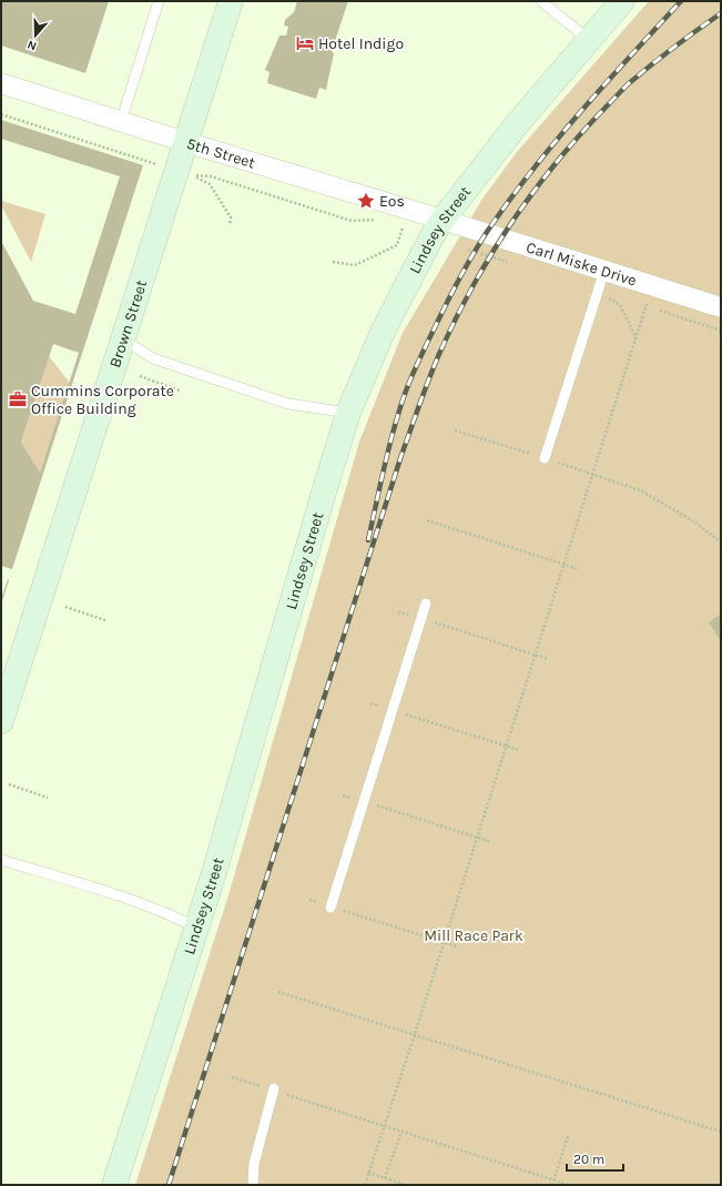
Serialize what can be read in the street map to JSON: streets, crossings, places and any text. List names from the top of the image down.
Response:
{
  "streets": {
    "main road": ["Lindsey Street", "Brown Street"],
    "street": ["5th Street", "Carl Miske Drive"]
  },
  "crossings": [
    ["5th Street", "Lindsey Street"],
    ["5th Street", "Carl Miske Drive"],
    ["5th Street", "Brown Street"],
    ["Lindsey Street", "Carl Miske Drive"]
  ],
  "parks": ["Mill Race Park"],
  "places": {
    "hotel": ["Hotel Indigo"],
    "place": ["Eos"],
    "office": ["Cummins Corporate Office Building"]
  },
  "scale_bar": "20 m",
  "north": "bottom"
}
